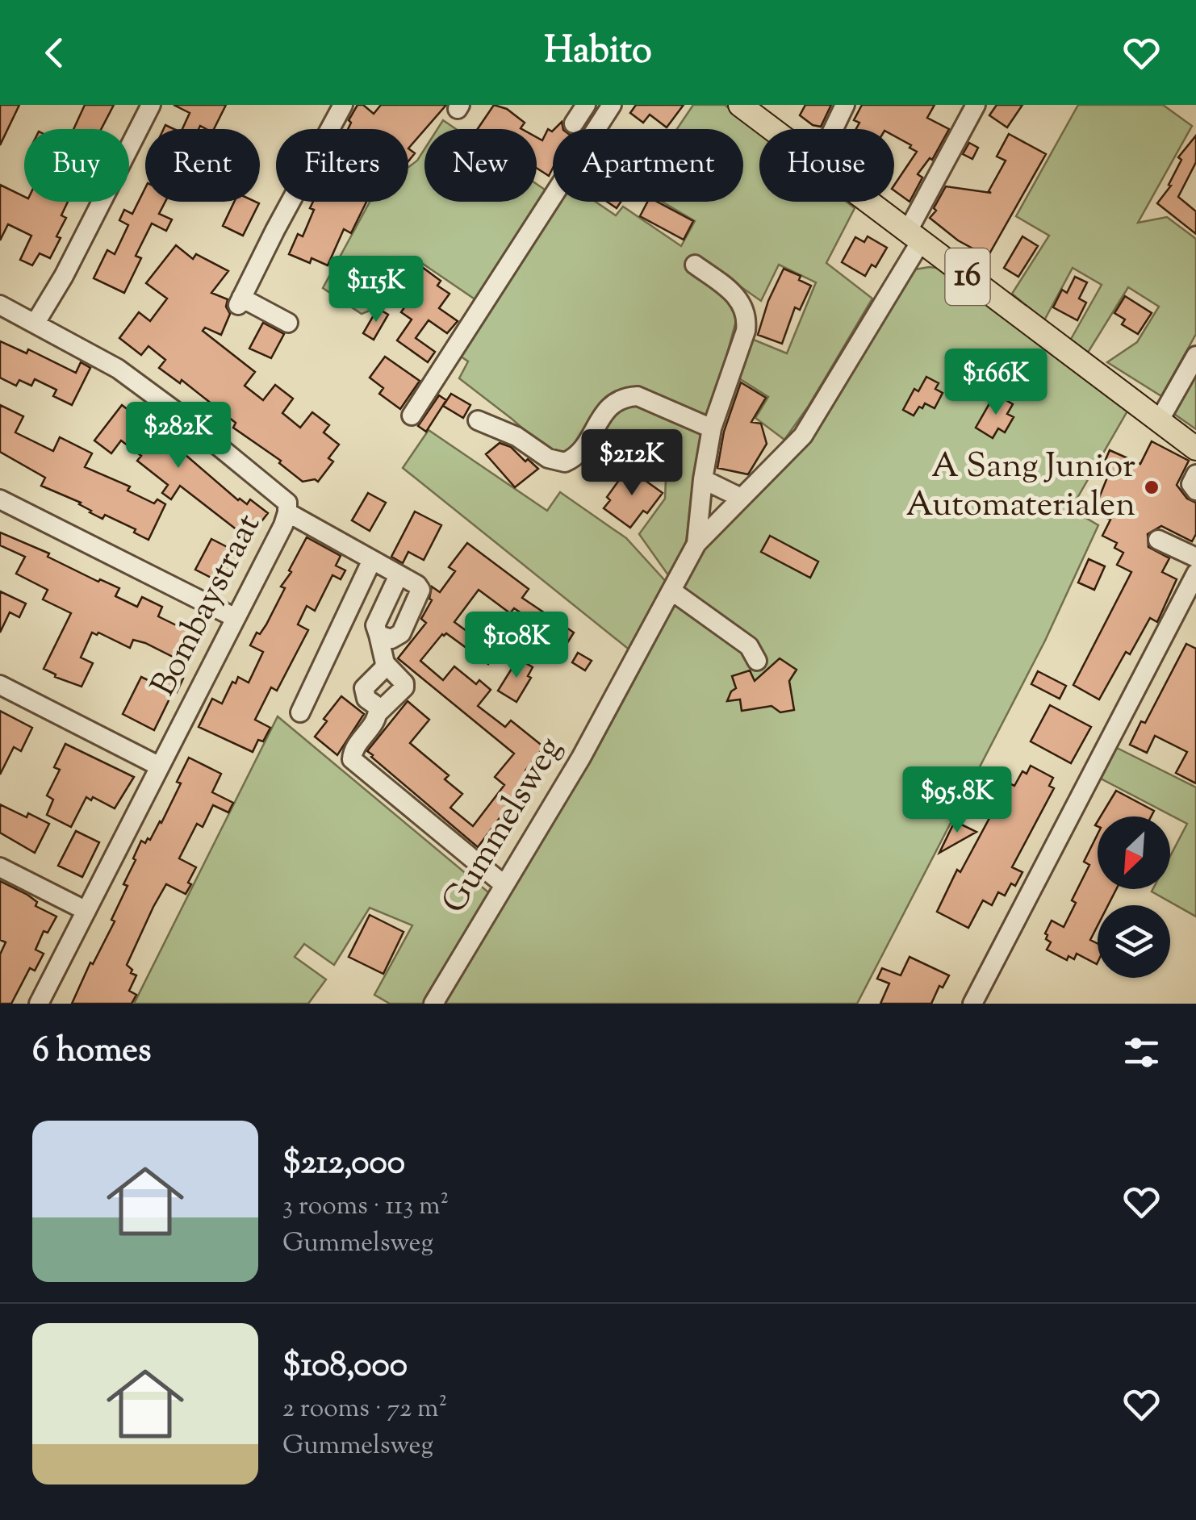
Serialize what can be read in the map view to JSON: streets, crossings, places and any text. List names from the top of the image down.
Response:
{
  "streets": {
    "main road": ["16"],
    "street": ["Bombaystraat", "Gummelsweg"]
  },
  "crossings": [
    ["16", "Gummelsweg"]
  ],
  "places": ["A Sang Junior Automaterialen"],
  "north": "bottom left",
  "page": {
    "header": "Habito",
    "chip": [
      "Buy",
      "Rent",
      "Filters",
      "New",
      "Apartment",
      "House"
    ],
    "price": [
      "$115K",
      "$166K",
      "$282K",
      "$212K",
      "$108K",
      "$95.8K"
    ],
    "heading": "6 homes",
    "list": [
      {
        "name": "$212,000",
        "note": "3 rooms · 113 m² · Gummelsweg"
      },
      {
        "name": "$108,000",
        "note": "2 rooms · 72 m² · Gummelsweg"
      }
    ]
  }
}
